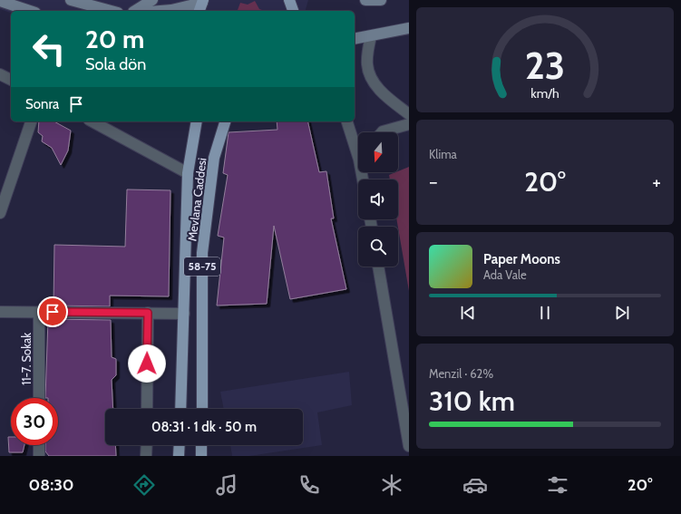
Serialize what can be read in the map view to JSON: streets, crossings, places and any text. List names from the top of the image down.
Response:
{
  "streets": {
    "main road": ["Mevlana Caddesi", "58-75"],
    "street": ["11-7. Sokak"]
  },
  "north": "bottom",
  "page": {
    "turn": ["20 m", "Sola dön"],
    "then": "Sonra",
    "tile": [
      "Klima",
      ["Menzil · 62%", "310 km"]
    ],
    "heat": ["−", "20°", "+"],
    "song": ["Paper Moons", "Ada Vale"],
    "limit": "30",
    "trip": "08:31 · 1 dk · 50 m",
    "tabs": ["08:30", "20°"],
    "gauge": ["23", "km/h"]
  }
}
